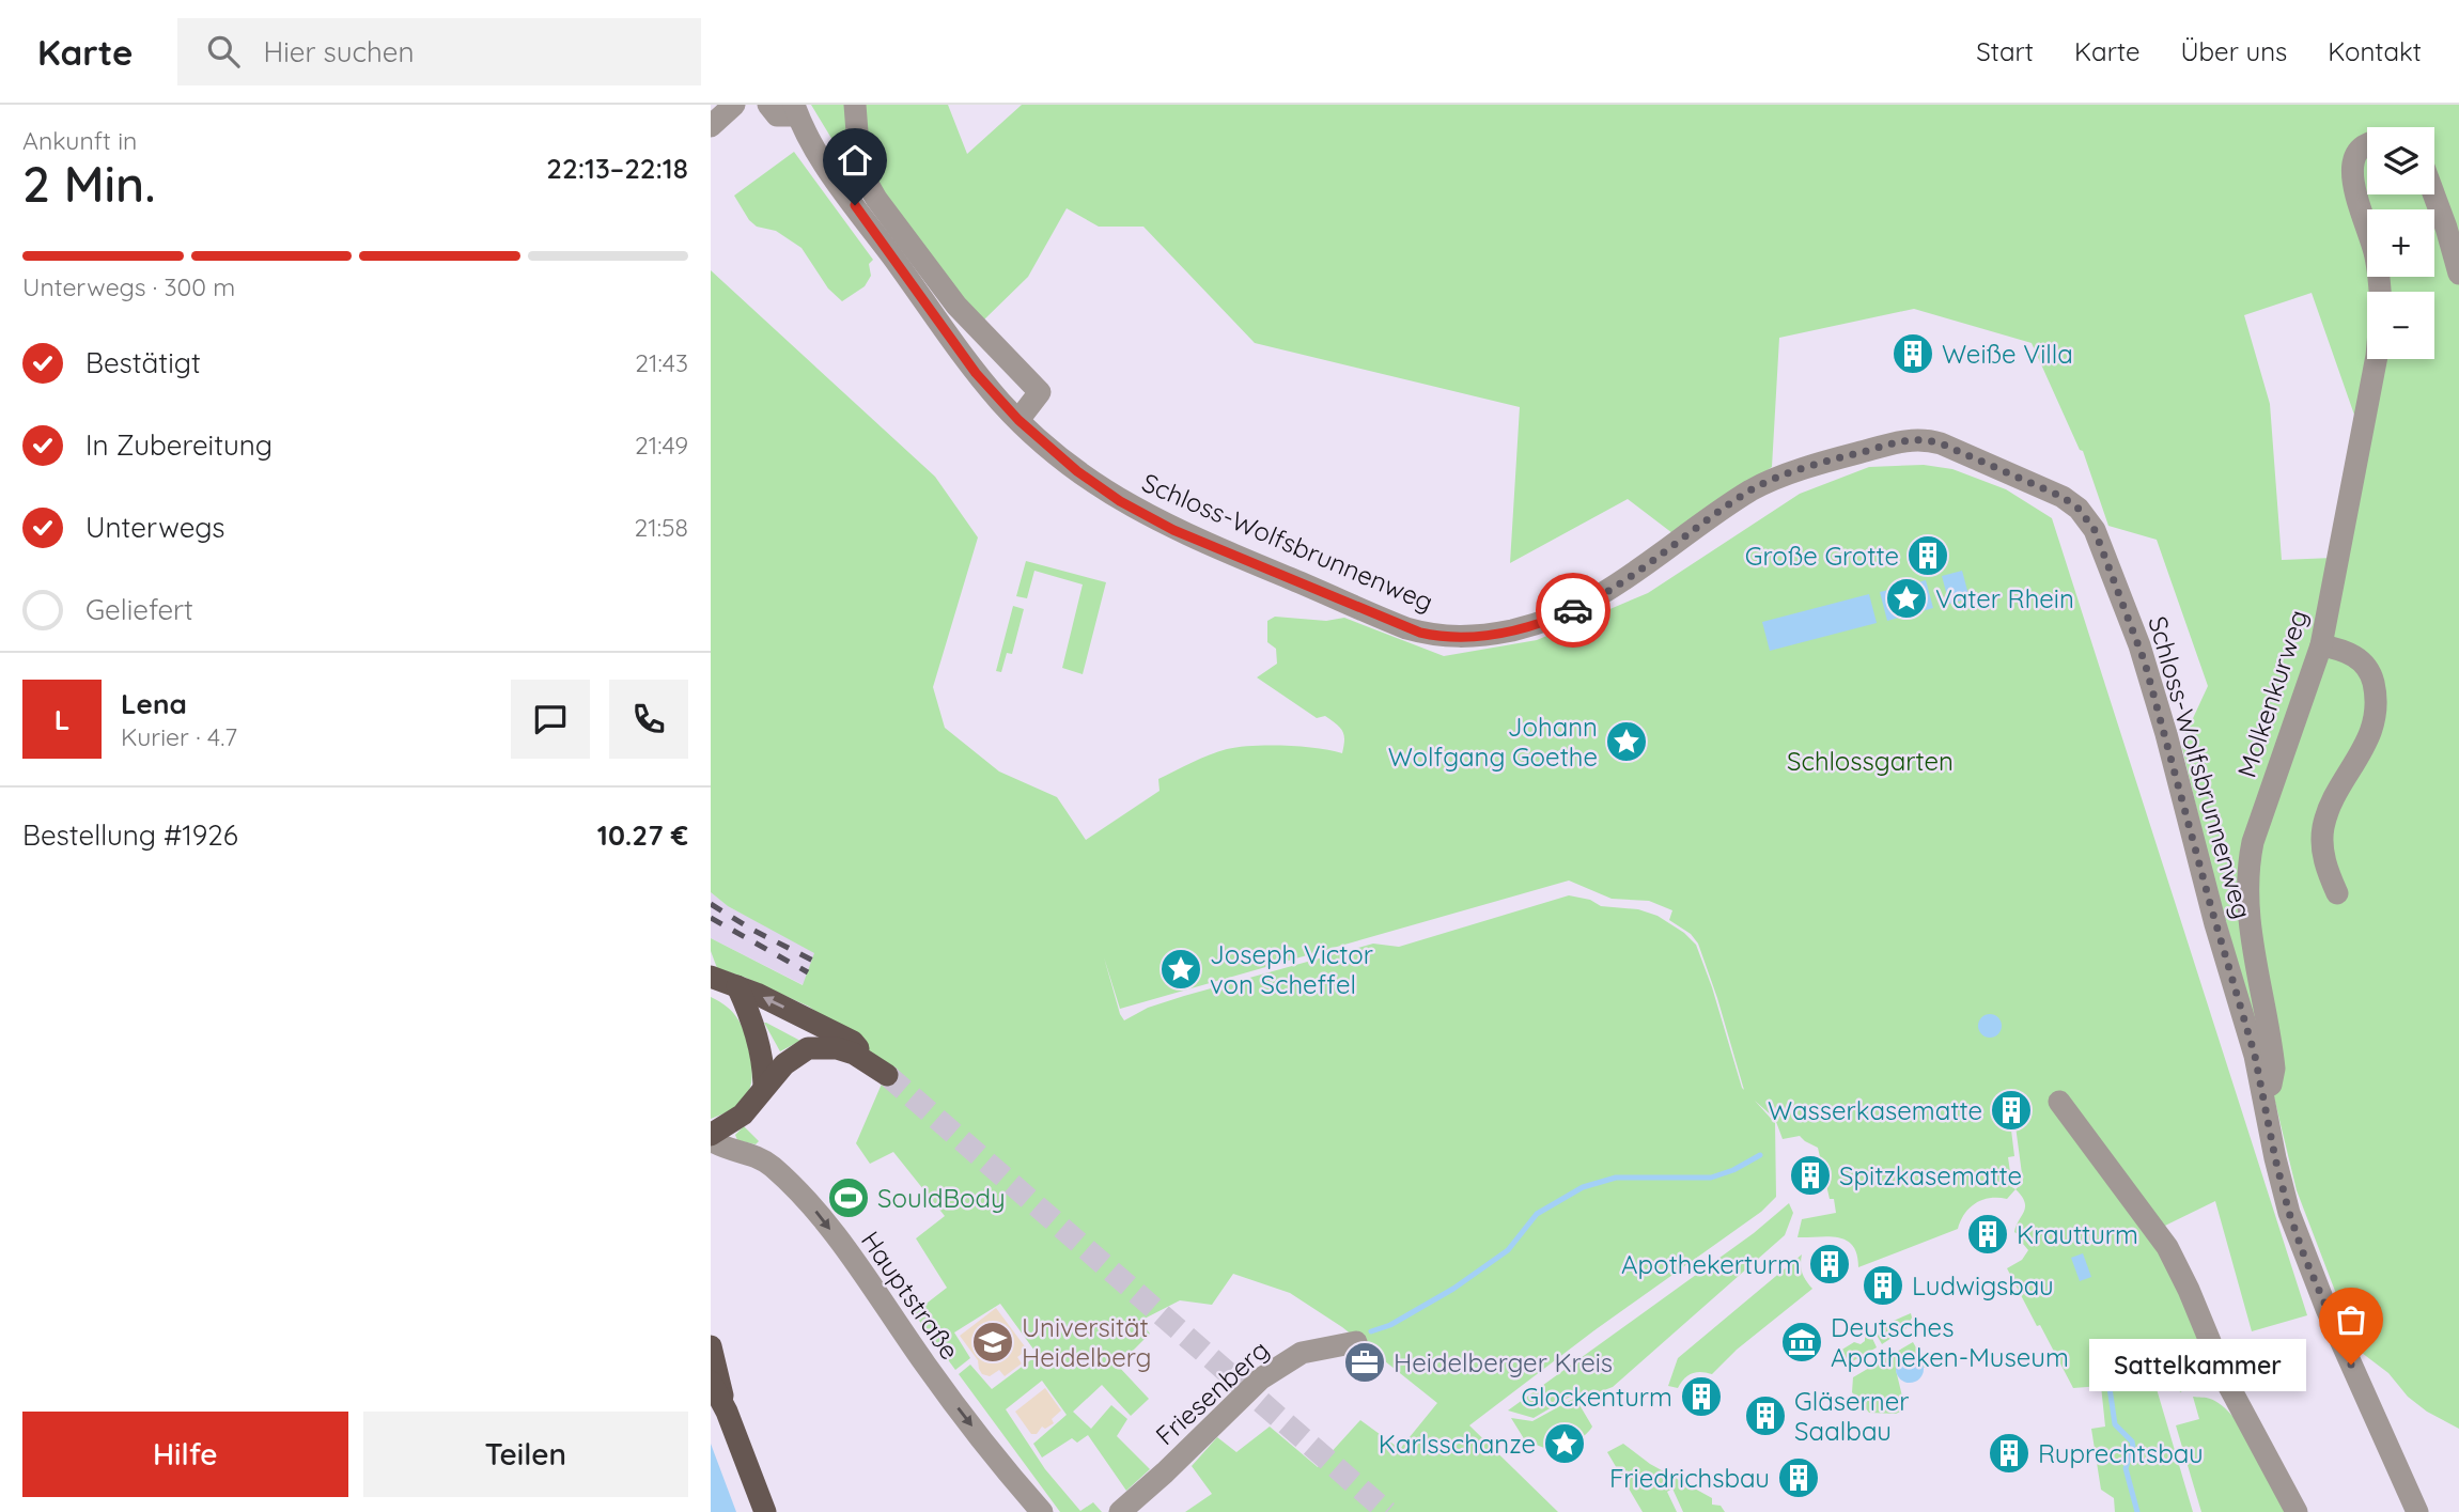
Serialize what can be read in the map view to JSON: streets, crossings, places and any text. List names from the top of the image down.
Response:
{
  "streets": {
    "street": [
      "Schloss-Wolfsbrunnenweg",
      "Molkenkurweg",
      "Hauptstraße",
      "Friesenberg"
    ]
  },
  "crossings": [
    ["Schloss-Wolfsbrunnenweg", "Molkenkurweg"]
  ],
  "one_way": ["Hauptstraße"],
  "parks": ["Schlossgarten"],
  "places": {
    "building": [
      "Weiße Villa",
      "Große Grotte",
      "Wasserkasematte",
      "Spitzkasematte",
      "Krautturm",
      "Apothekerturm",
      "Ludwigsbau",
      "Glockenturm",
      "Gläserner Saalbau",
      "Ruprechtsbau",
      "Friedrichsbau"
    ],
    "place": [
      "Vater Rhein",
      "Johann Wolfgang Goethe",
      "Joseph Victor von Scheffel",
      "Karlsschanze"
    ],
    "sports": ["SouldBody"],
    "school or university": ["Universität Heidelberg"],
    "museum": ["Deutsches Apotheken-Museum"],
    "office": ["Heidelberger Kreis"],
    "other": ["Sattelkammer"]
  },
  "page": {
    "header": "Karte",
    "search": "Hier suchen",
    "nav": [
      "Start",
      "Karte",
      "Über uns",
      "Kontakt"
    ],
    "heading": ["2 Min.", "Ankunft in", "22:13–22:18"],
    "panel": [
      "Lena",
      "Kurier · 4.7",
      "Bestellung #1926",
      "10.27 €"
    ],
    "map_buttons": ["+", "−"],
    "bar": "Unterwegs · 300 m",
    "list": [
      ["Bestätigt", "21:43"],
      ["In Zubereitung", "21:49"],
      ["Unterwegs", "21:58"],
      "Geliefert"
    ],
    "round": "L",
    "bubble": "Sattelkammer",
    "buttons": ["Hilfe", "Teilen"]
  }
}
